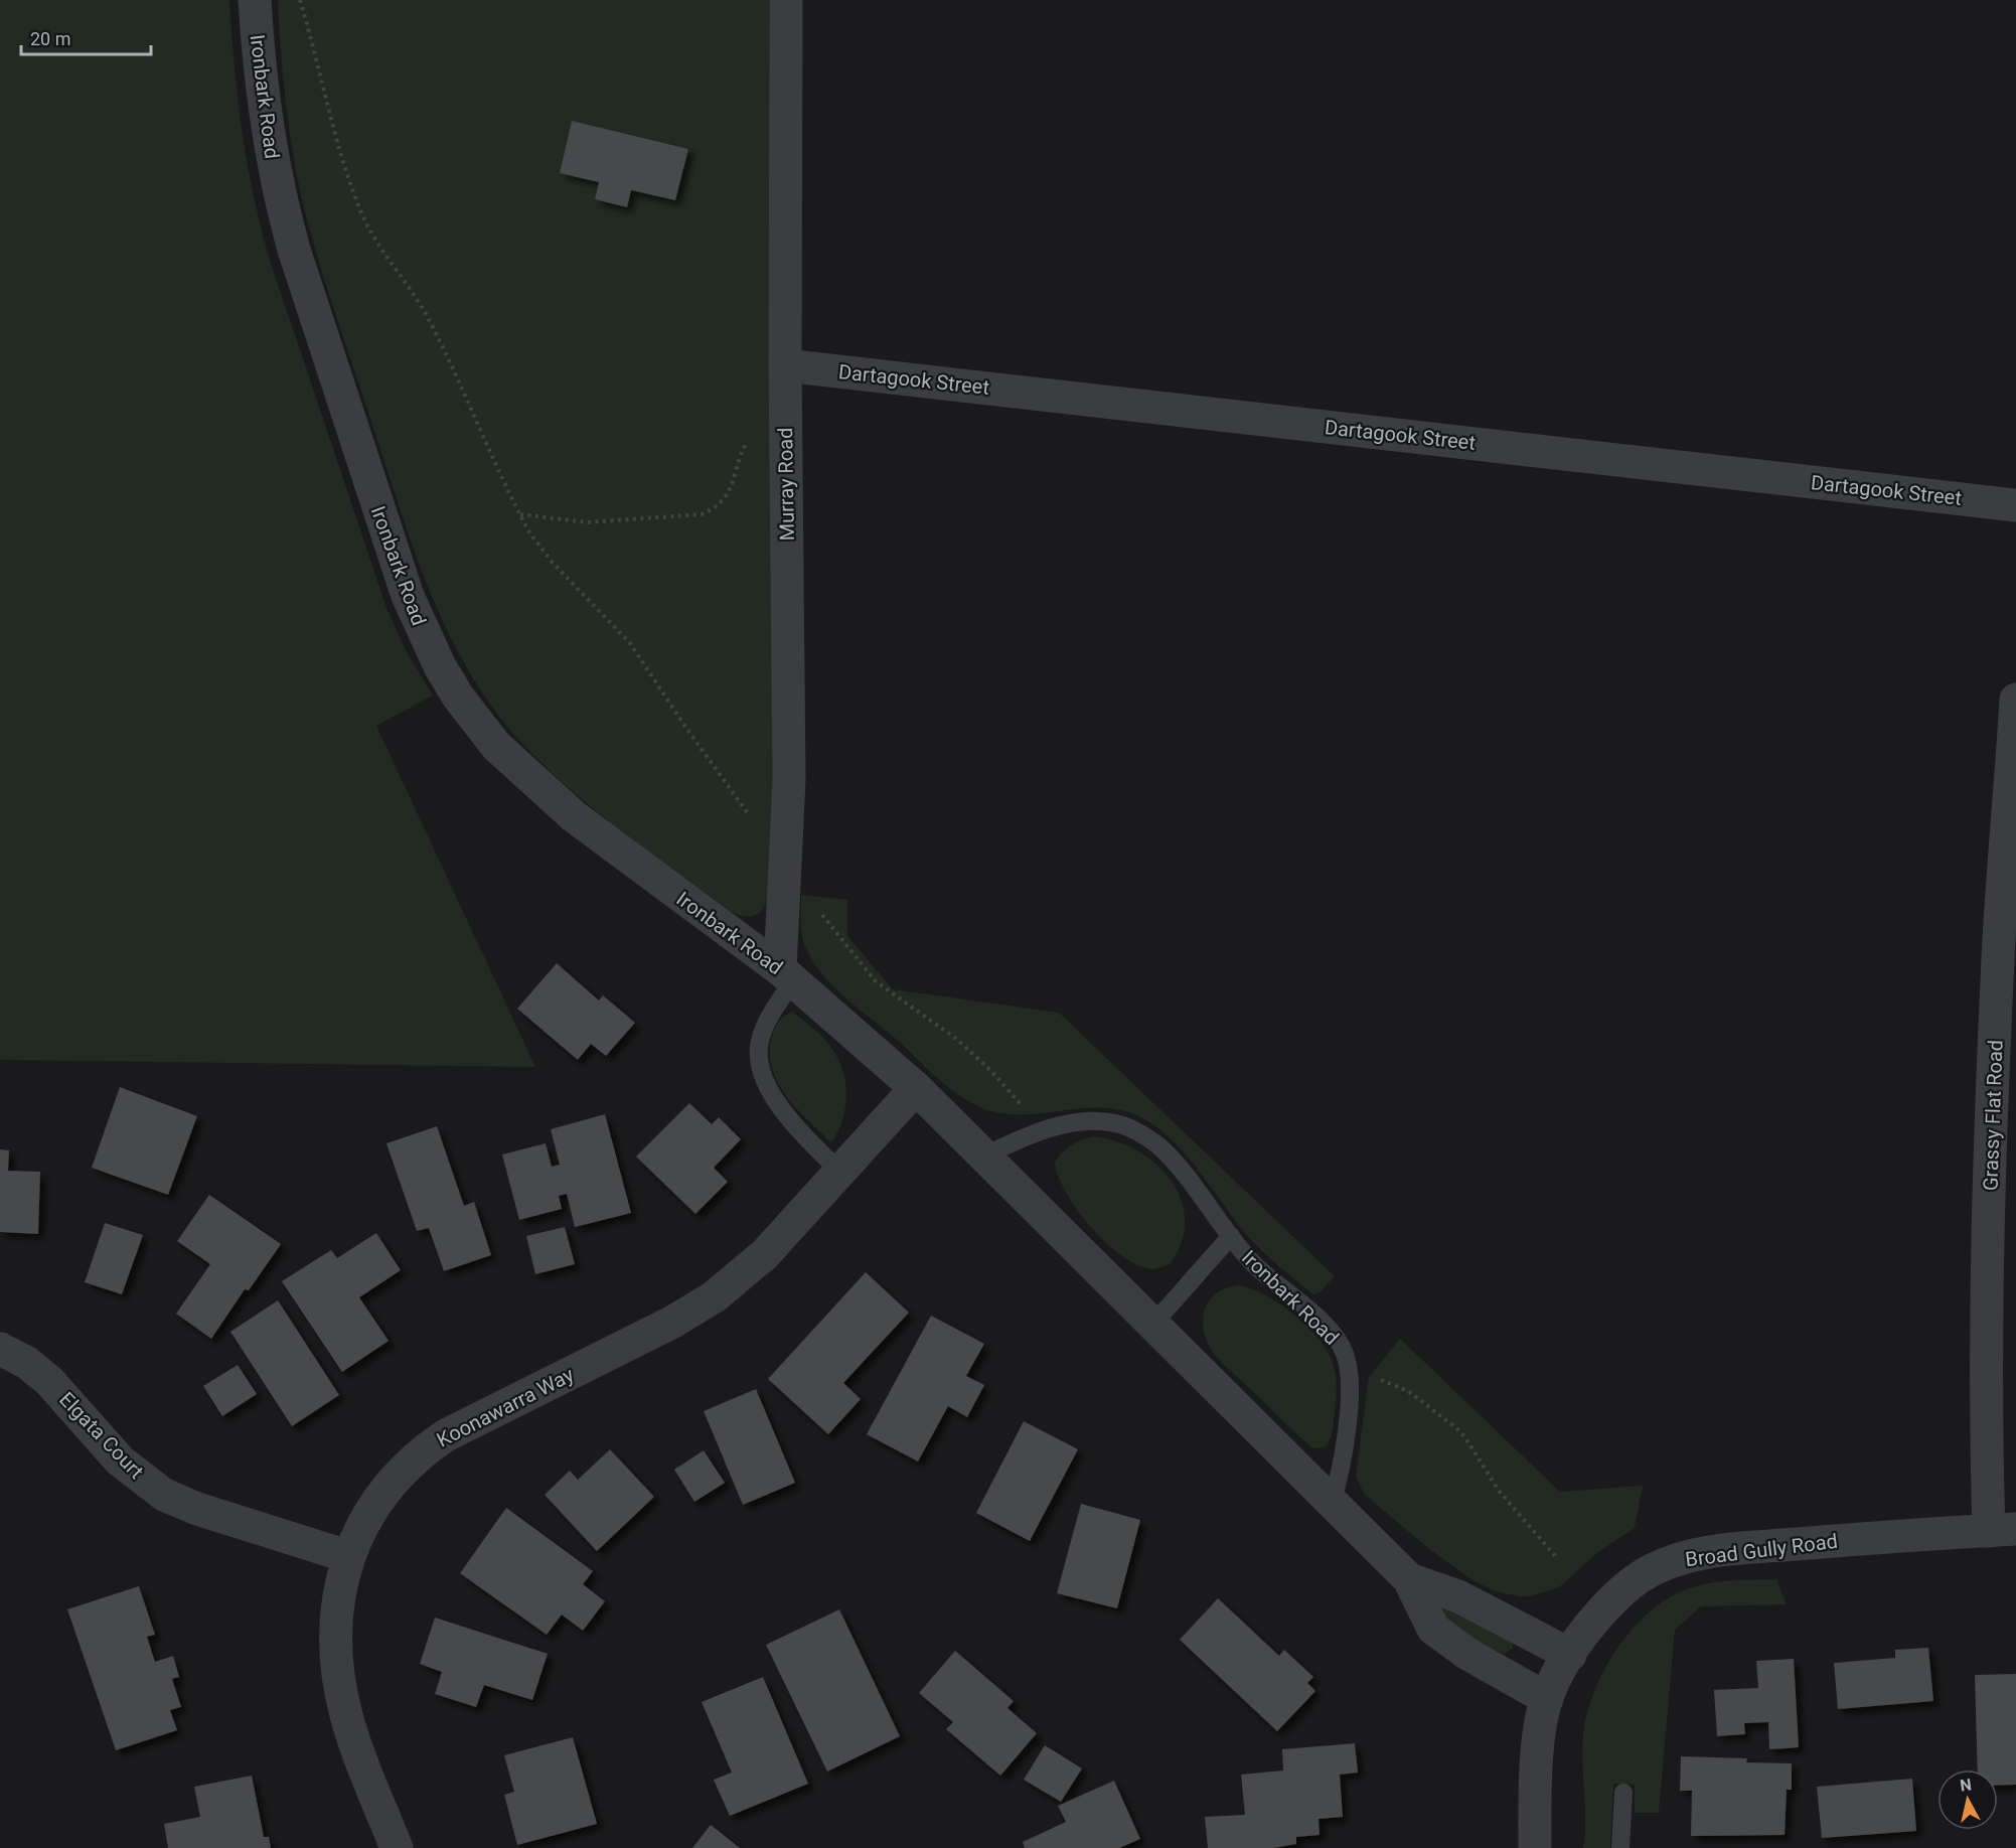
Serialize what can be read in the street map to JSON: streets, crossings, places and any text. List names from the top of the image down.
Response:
{
  "streets": {
    "street": [
      "Ironbark Road",
      "Dartagook Street",
      "Murray Road",
      "Grassy Flat Road",
      "Koonawarra Way",
      "Elgata Court",
      "Broad Gully Road"
    ]
  },
  "crossings": [
    ["Ironbark Road", "Murray Road"],
    ["Ironbark Road", "Koonawarra Way"],
    ["Ironbark Road", "Broad Gully Road"],
    ["Dartagook Street", "Murray Road"],
    ["Grassy Flat Road", "Broad Gully Road"],
    ["Koonawarra Way", "Elgata Court"]
  ],
  "scale_bar": "20 m",
  "north": "top"
}
